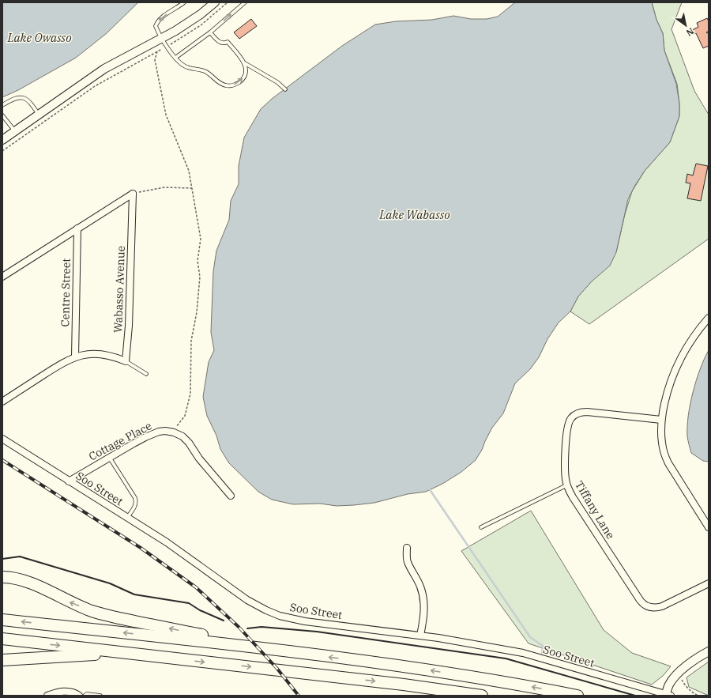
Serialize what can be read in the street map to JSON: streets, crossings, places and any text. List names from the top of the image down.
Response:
{
  "streets": {
    "street": [
      "Wabasso Avenue",
      "Centre Street",
      "Cottage Place",
      "Soo Street",
      "Tiffany Lane"
    ]
  },
  "crossings": [
    ["Cottage Place", "Soo Street"]
  ],
  "water": ["Lake Owasso", "Lake Wabasso"],
  "north": "bottom right"
}
